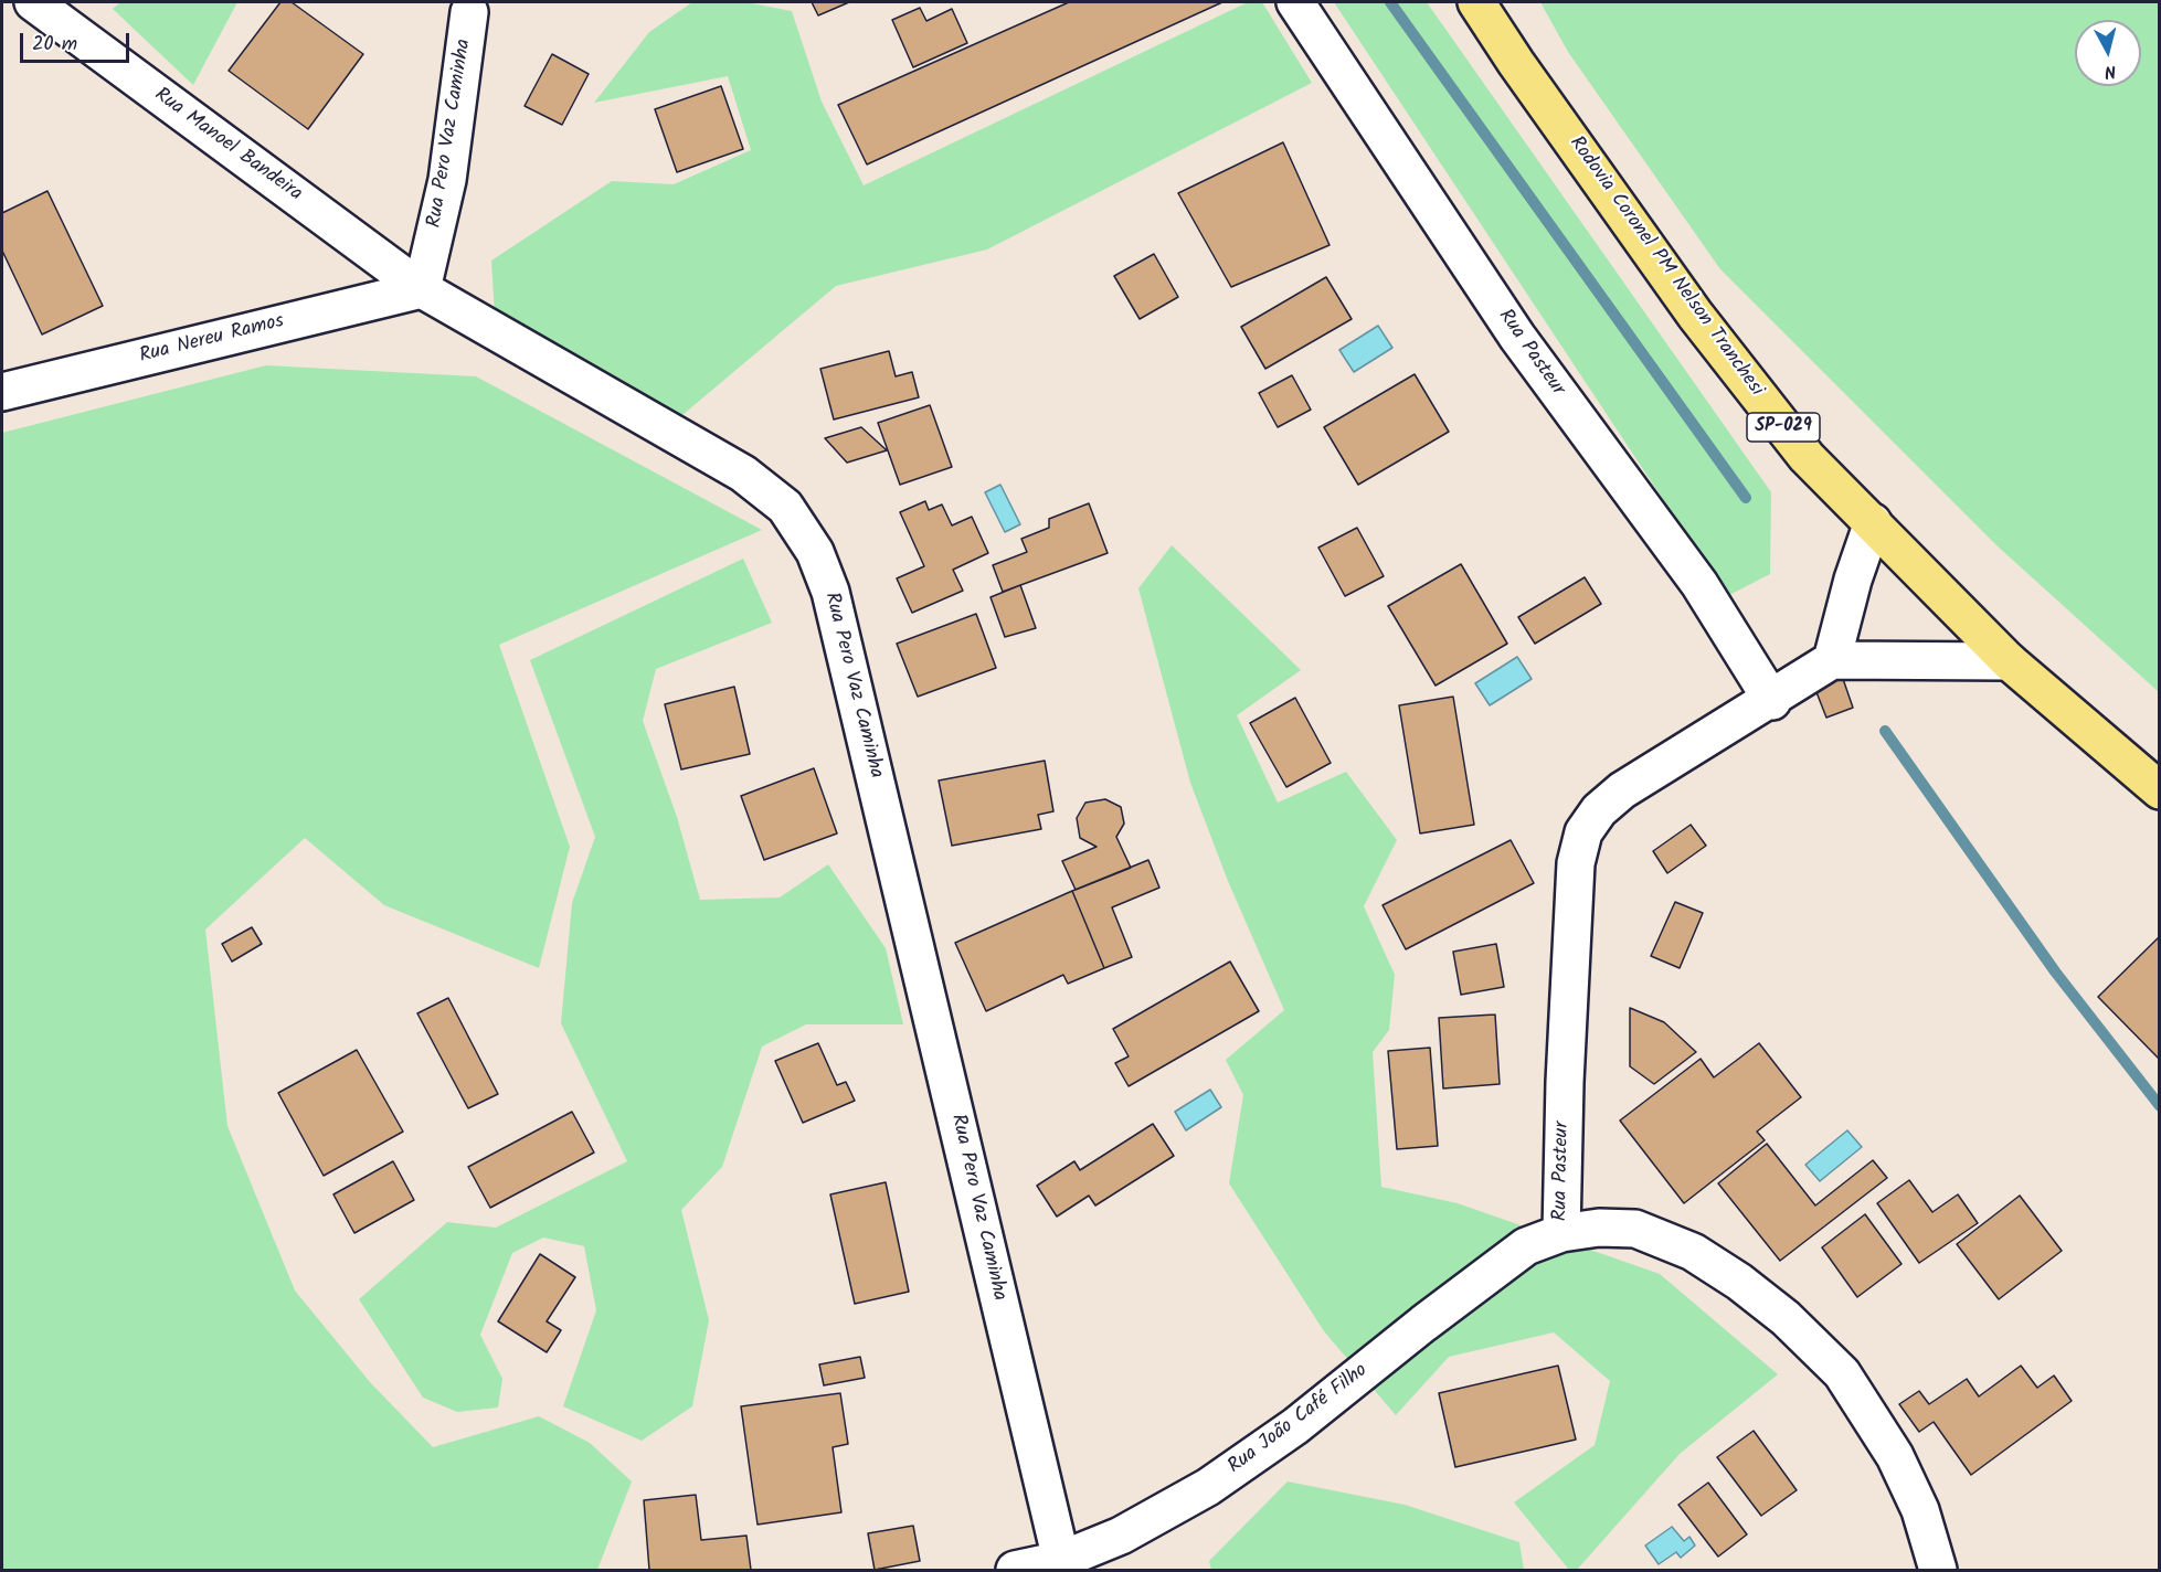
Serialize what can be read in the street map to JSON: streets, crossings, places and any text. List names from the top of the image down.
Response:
{
  "streets": {
    "highway": ["Rodovia Coronel PM Nelson Tranchesi", "SP-029"],
    "street": [
      "Rua Pero Vaz Caminha",
      "Rua Manoel Bandeira",
      "Rua Nereu Ramos",
      "Rua Pasteur",
      "Rua João Café Filho"
    ]
  },
  "crossings": [
    ["Rua Pero Vaz Caminha", "Rua Manoel Bandeira"],
    ["Rua Pero Vaz Caminha", "Rua Nereu Ramos"],
    ["Rua Pero Vaz Caminha", "Rua João Café Filho"],
    ["Rua Manoel Bandeira", "Rua Nereu Ramos"],
    ["Rua Pasteur", "Rua João Café Filho"]
  ],
  "scale_bar": "20 m",
  "north": "bottom"
}
